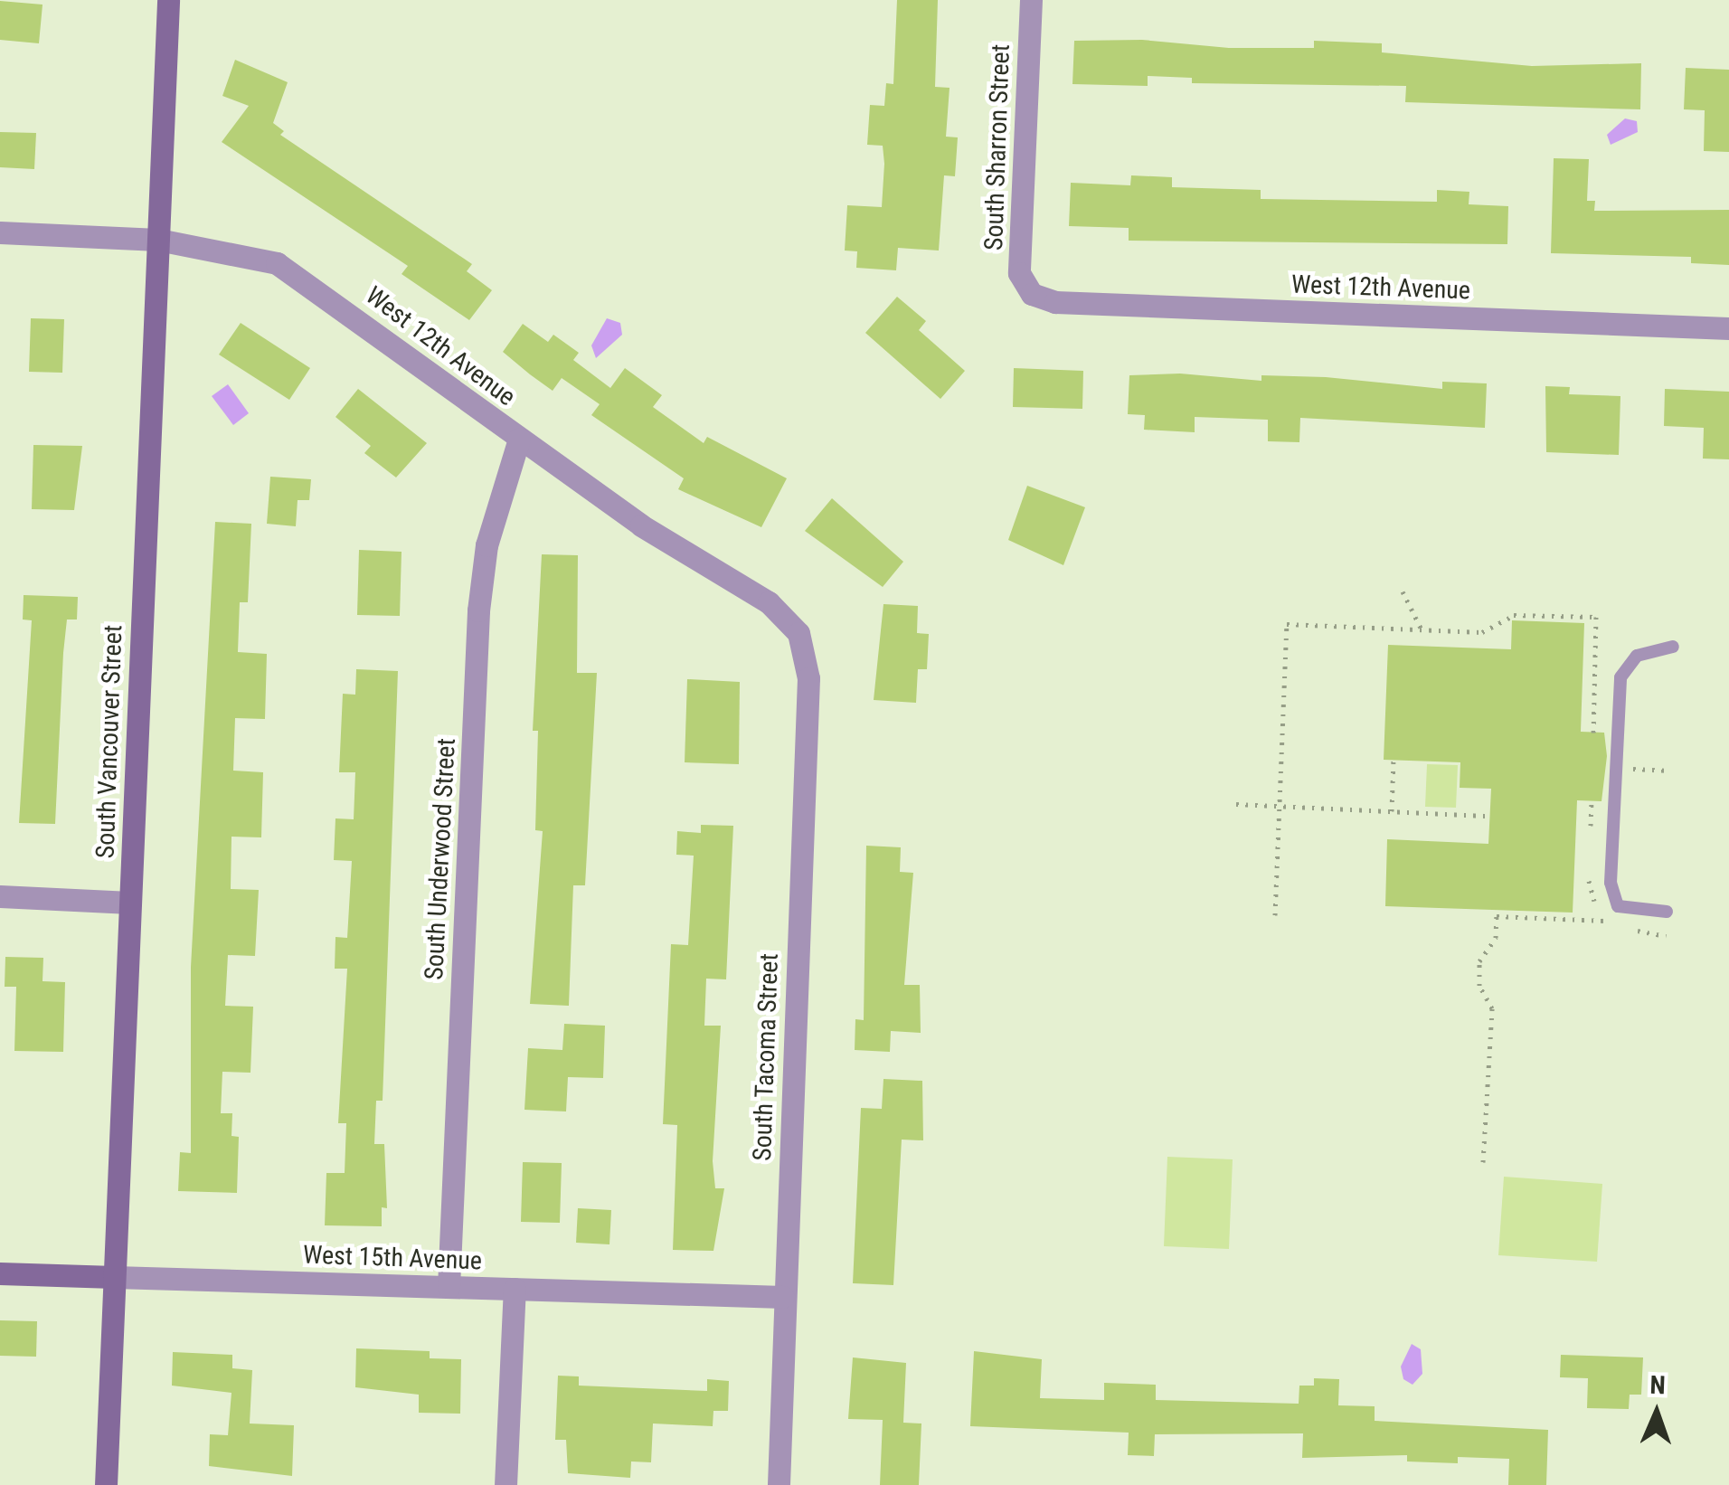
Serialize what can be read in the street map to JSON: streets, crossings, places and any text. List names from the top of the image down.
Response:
{
  "streets": {
    "street": [
      "South Sharron Street",
      "West 12th Avenue",
      "South Vancouver Street",
      "South Underwood Street",
      "South Tacoma Street",
      "West 15th Avenue"
    ]
  },
  "crossings": [
    ["South Sharron Street", "West 12th Avenue"],
    ["West 12th Avenue", "South Vancouver Street"],
    ["West 12th Avenue", "South Underwood Street"],
    ["West 12th Avenue", "South Tacoma Street"],
    ["South Vancouver Street", "West 15th Avenue"],
    ["South Underwood Street", "West 15th Avenue"],
    ["South Tacoma Street", "West 15th Avenue"]
  ],
  "north": "top"
}
